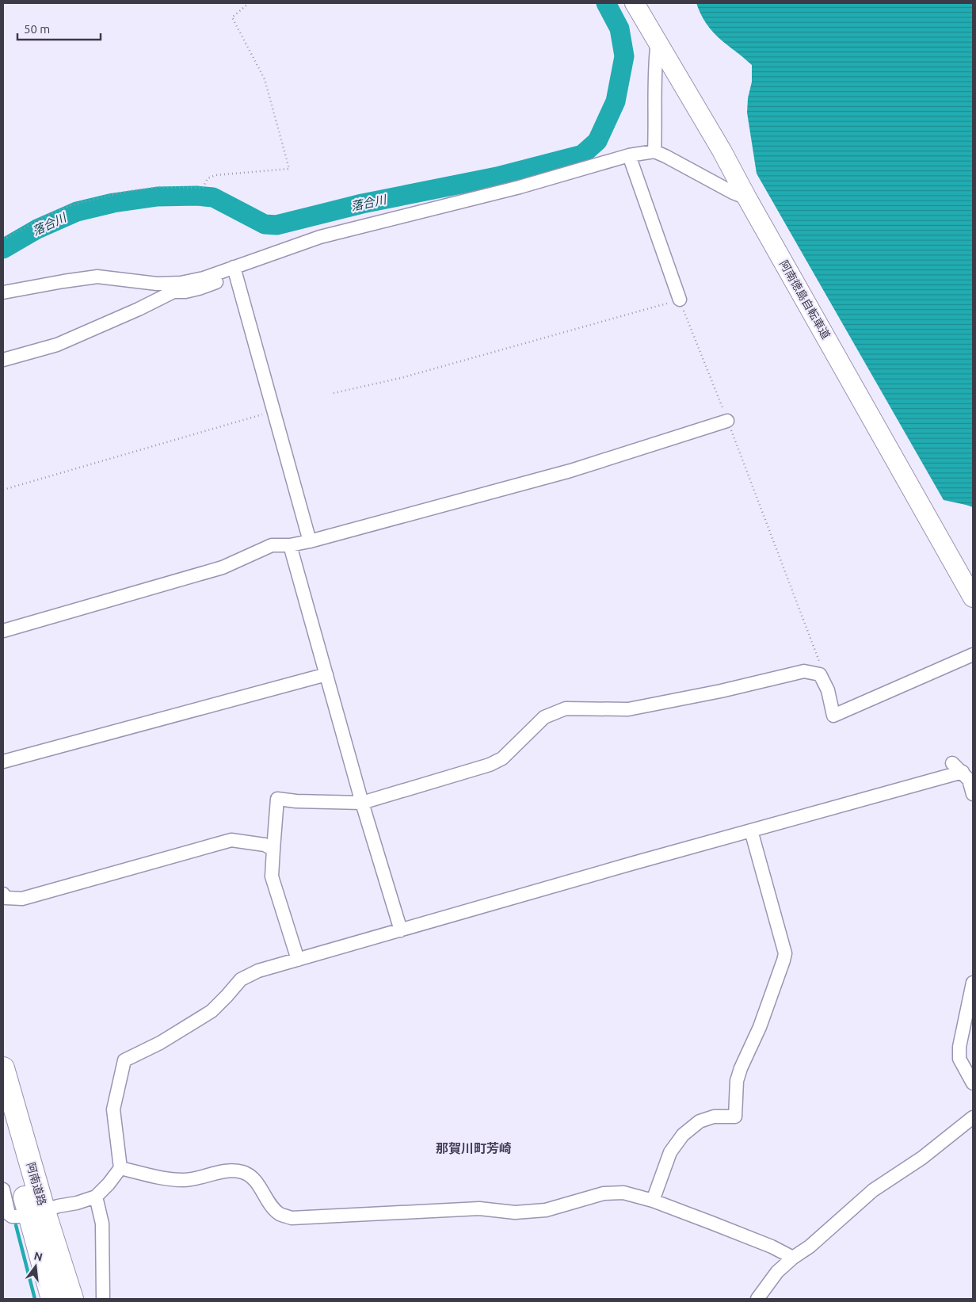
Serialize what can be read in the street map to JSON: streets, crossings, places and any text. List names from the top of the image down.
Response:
{
  "streets": {
    "highway": ["阿南道路"],
    "main road": ["阿南徳島自転車道"]
  },
  "districts": ["那賀川町芳崎"],
  "water": ["落合川"],
  "scale_bar": "50 m",
  "north": "top"
}
